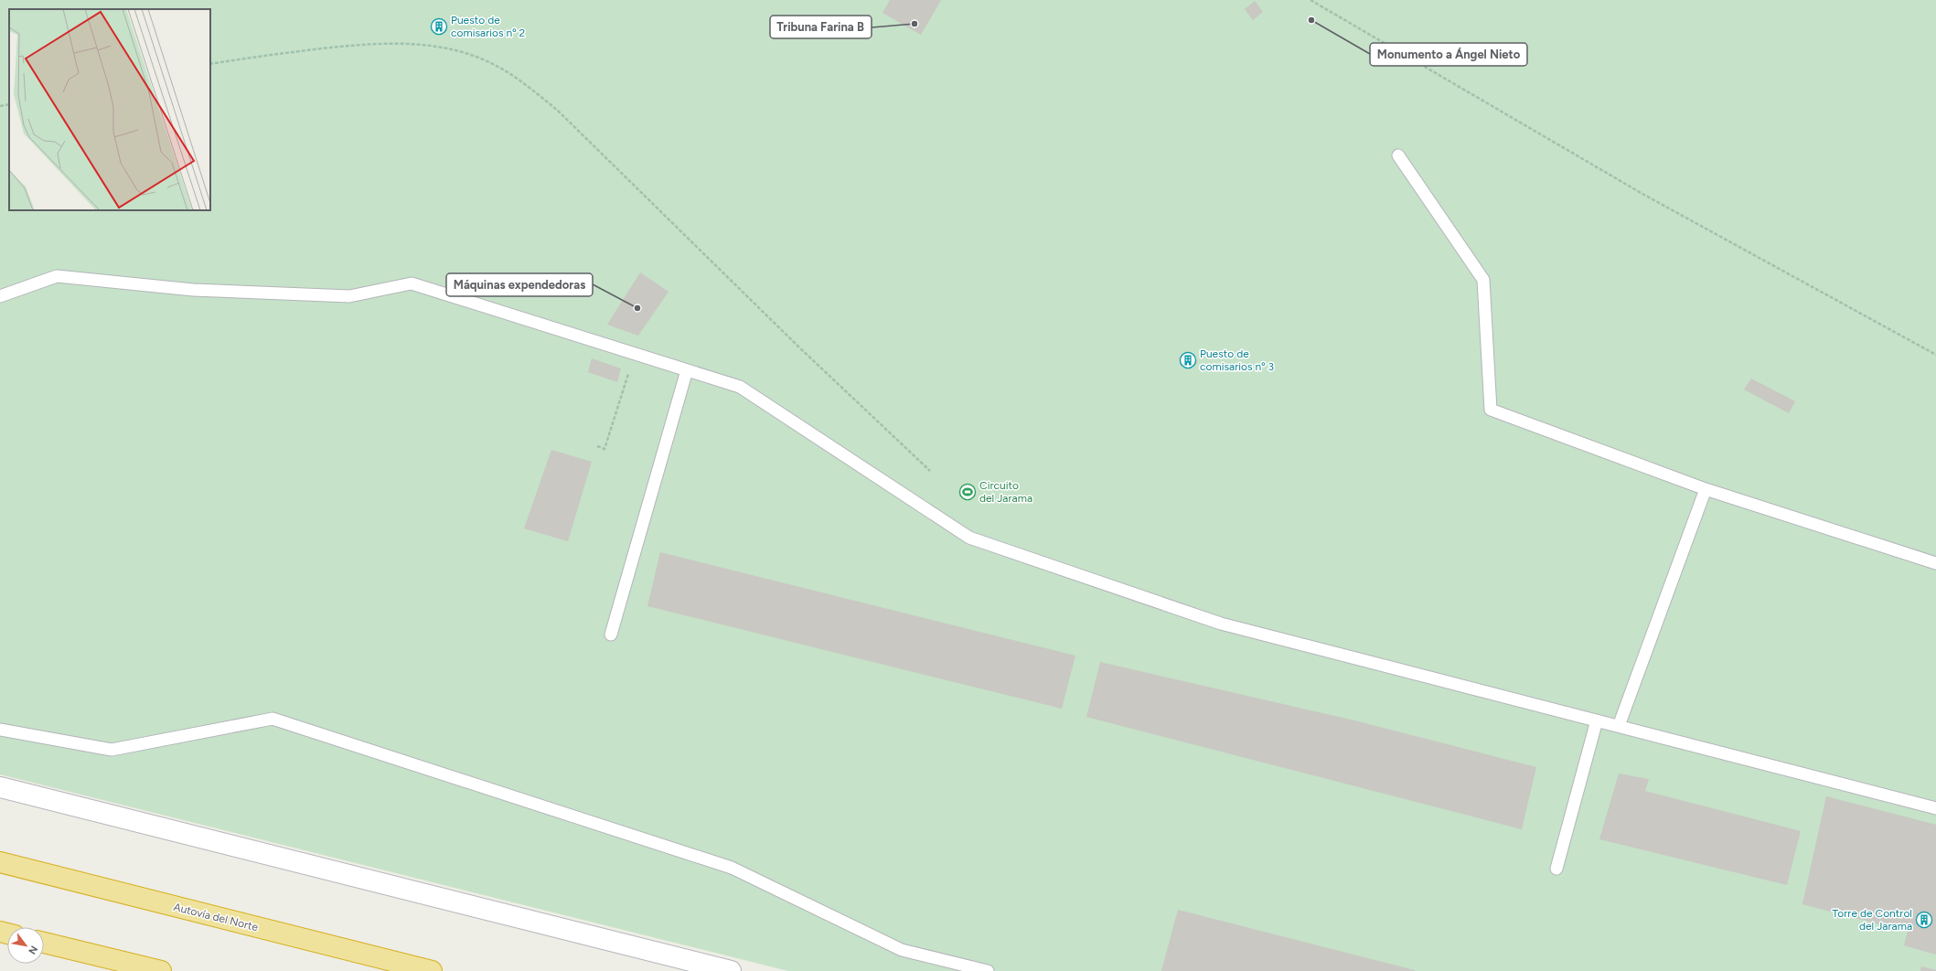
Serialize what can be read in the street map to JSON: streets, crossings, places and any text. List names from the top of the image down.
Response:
{
  "streets": {
    "highway": ["Autovía del Norte"]
  },
  "places": {
    "other": ["Monumento a Ángel Nieto", "Tribuna Farina B", "Máquinas expendedoras"],
    "building": ["Puesto de comisarios nº 2", "Puesto de comisarios nº 3", "Torre de Control del Jarama"],
    "sports": ["Circuito del Jarama"]
  },
  "north": "bottom right"
}
